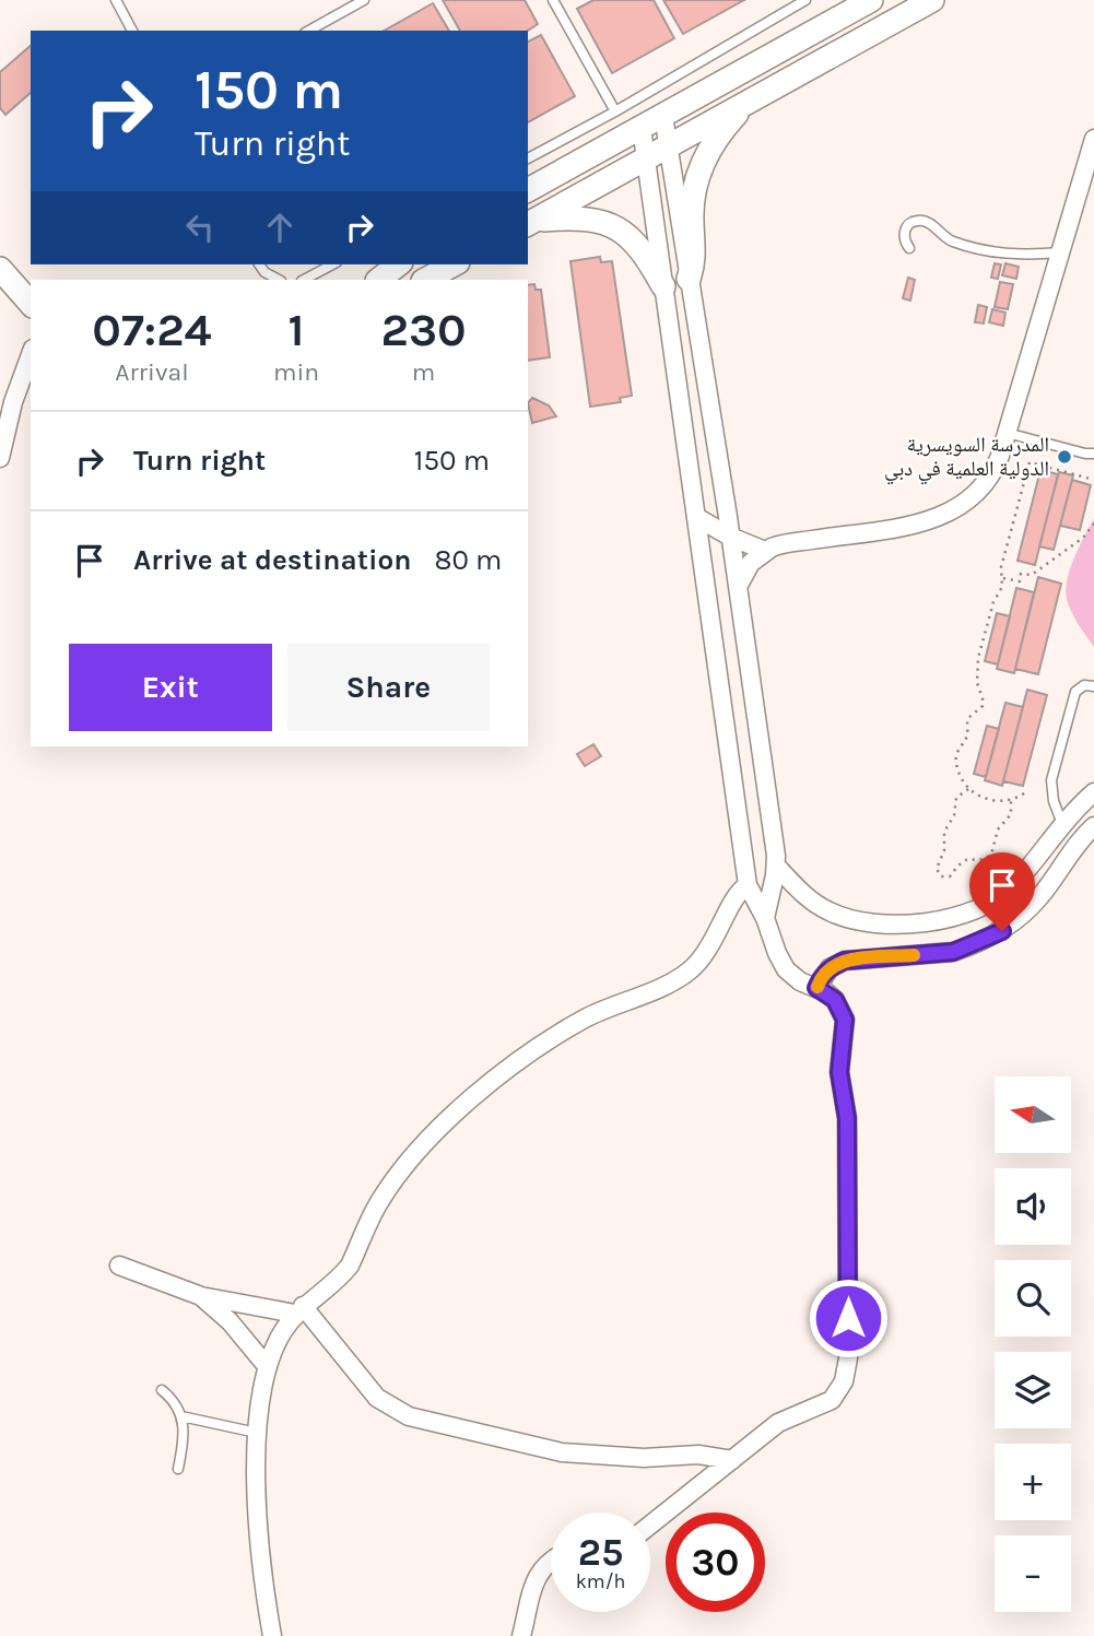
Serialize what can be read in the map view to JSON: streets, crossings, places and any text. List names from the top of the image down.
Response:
{
  "places": ["المدرسة السويسرية الدولية العلمية في دبي"],
  "north": "left",
  "page": {
    "turn": ["150 m", "Turn right"],
    "eta": [
      "07:24",
      "Arrival",
      "1",
      "min",
      "230",
      "m"
    ],
    "list": [
      {
        "name": "Turn right",
        "value": "150 m"
      },
      {
        "name": "Arrive at destination",
        "value": "80 m"
      }
    ],
    "buttons": ["Exit", "Share"],
    "map_buttons": ["+", "−"],
    "speed": "25 km/h",
    "limit": "30"
  }
}
